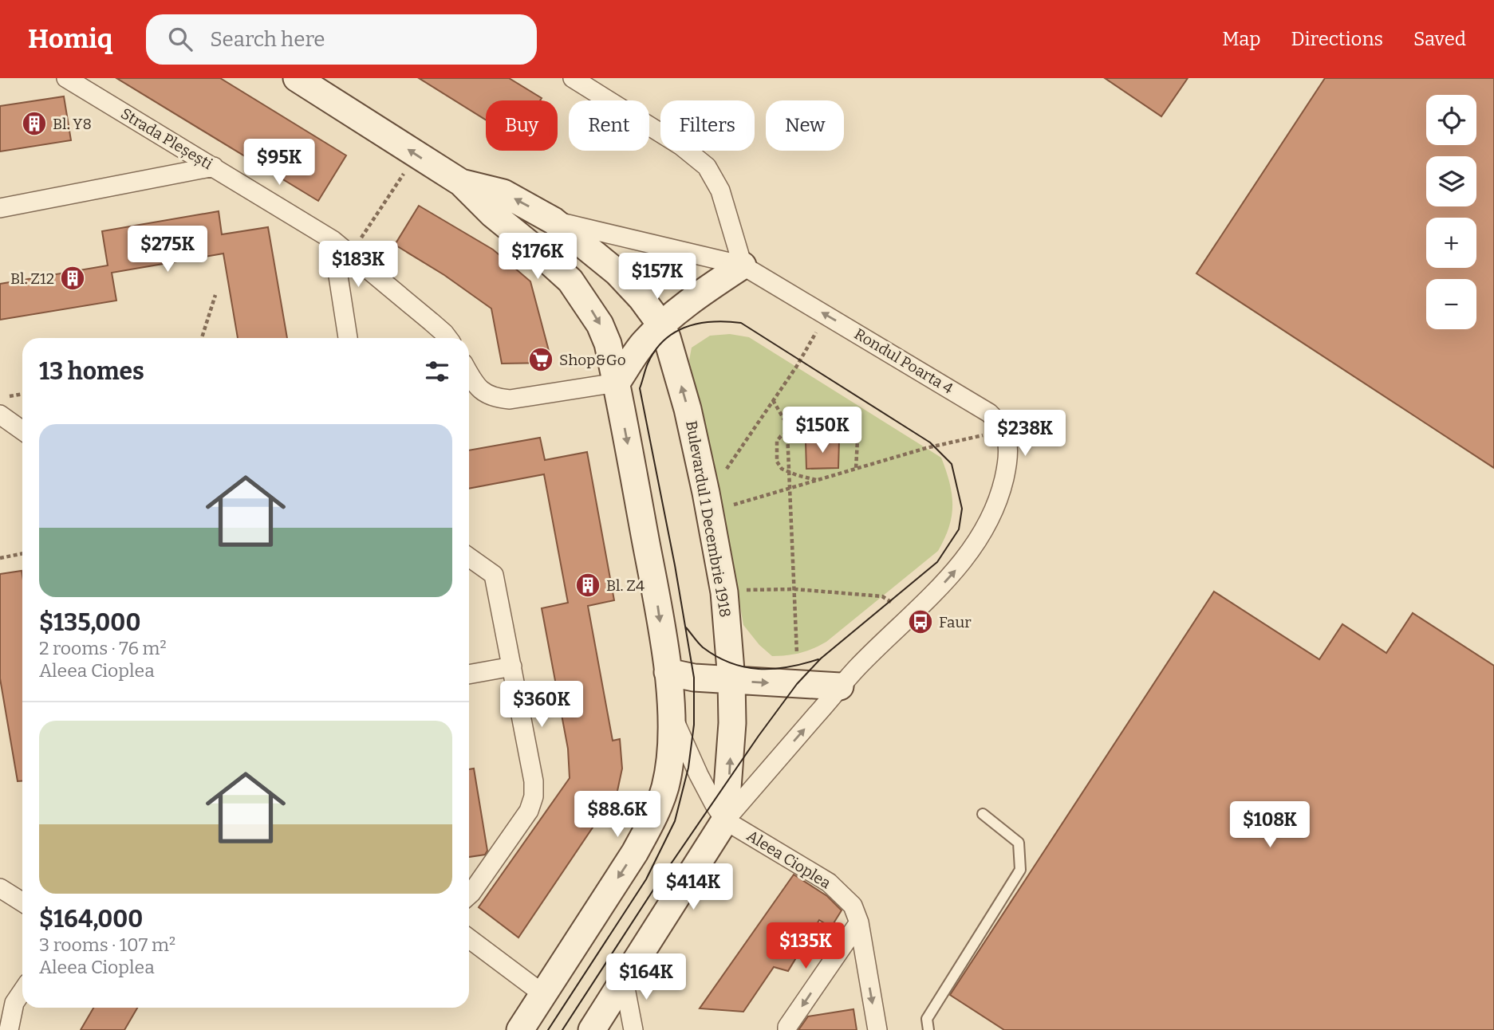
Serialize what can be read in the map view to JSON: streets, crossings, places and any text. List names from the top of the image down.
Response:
{
  "streets": {
    "main road": ["Bulevardul 1 Decembrie 1918"],
    "street": ["Strada Pleșești", "Rondul Poarta 4", "Aleea Cioplea"]
  },
  "crossings": [
    ["Rondul Poarta 4", "Bulevardul 1 Decembrie 1918"],
    ["Bulevardul 1 Decembrie 1918", "Aleea Cioplea"]
  ],
  "one_way": ["Rondul Poarta 4"],
  "places": {
    "building": ["Bl. Y8", "Bl. Z12", "Bl. Z4"],
    "supermarket": ["Shop&Go"],
    "bus stop": ["Faur"]
  },
  "page": {
    "header": "Homiq",
    "search": "Search here",
    "nav": ["Map", "Directions", "Saved"],
    "map_buttons": ["+", "−"],
    "chip": [
      "Buy",
      "Rent",
      "Filters",
      "New"
    ],
    "price": [
      "$95K",
      "$275K",
      "$176K",
      "$183K",
      "$157K",
      "$150K",
      "$238K",
      "$360K",
      "$88.6K",
      "$108K",
      "$414K",
      "$135K",
      "$164K"
    ],
    "heading": "13 homes",
    "list": [
      {
        "name": "$135,000",
        "note": "2 rooms · 76 m² · Aleea Cioplea"
      },
      {
        "name": "$164,000",
        "note": "3 rooms · 107 m² · Aleea Cioplea"
      }
    ]
  }
}
